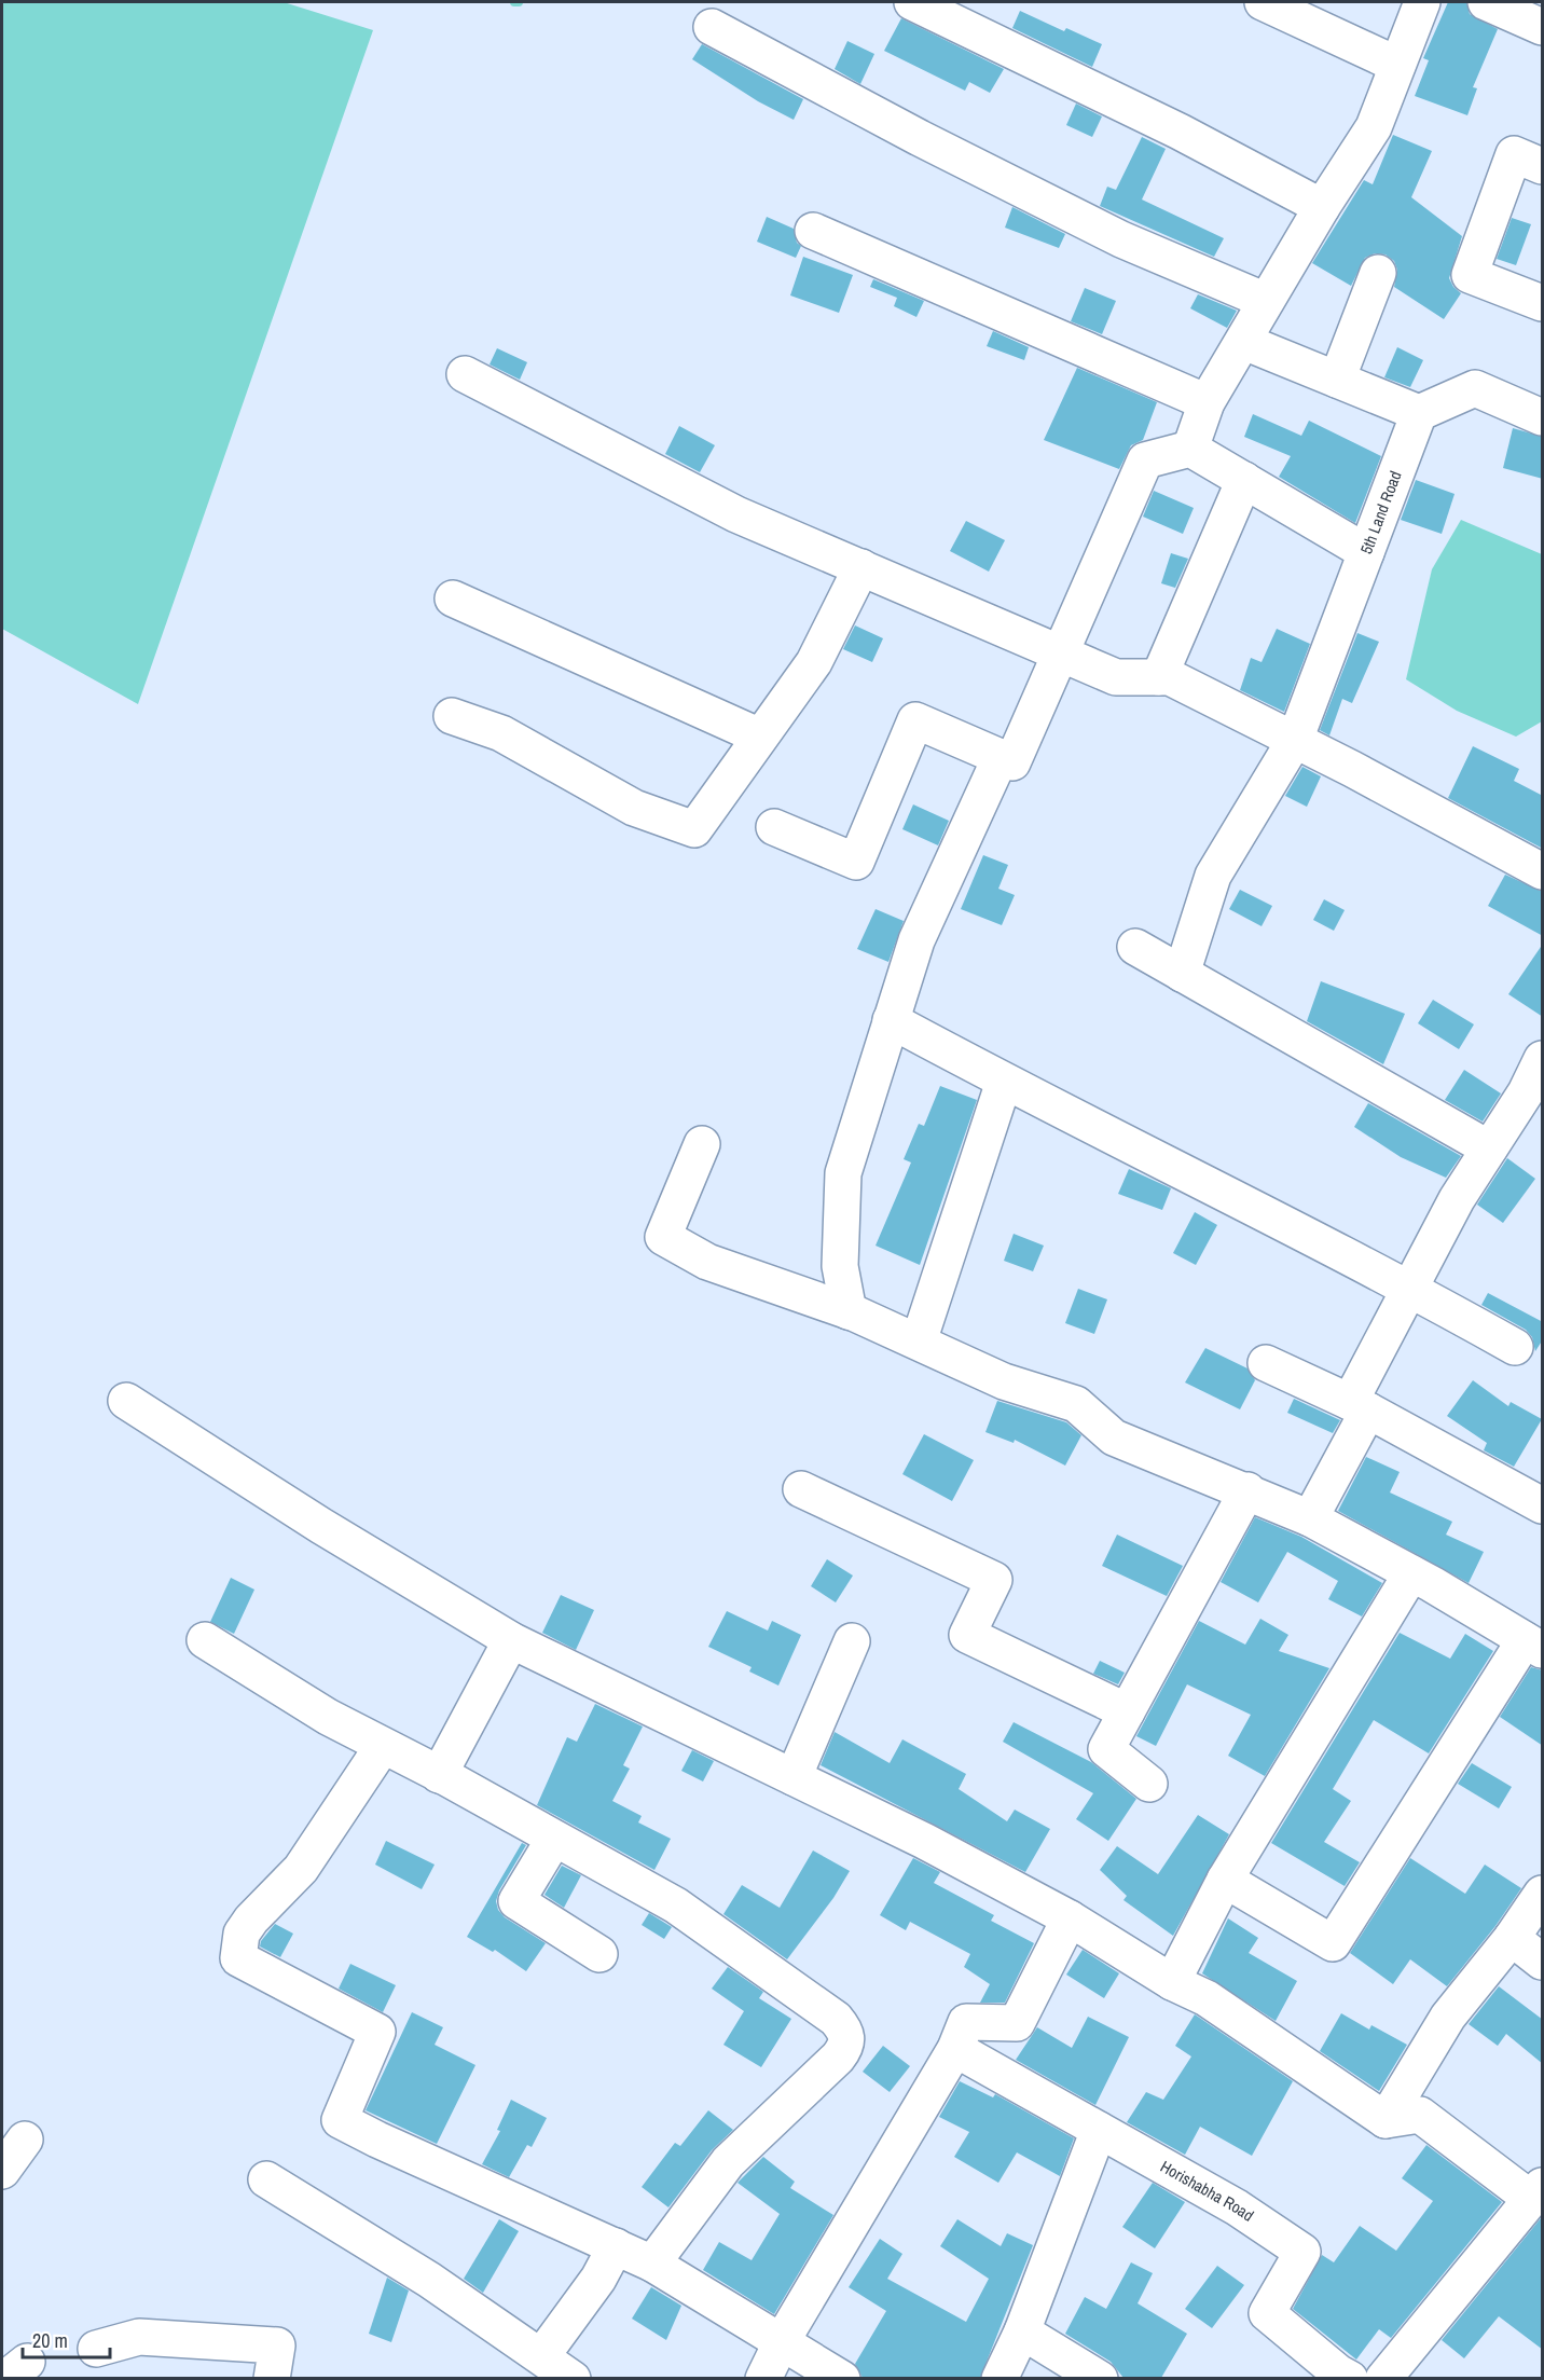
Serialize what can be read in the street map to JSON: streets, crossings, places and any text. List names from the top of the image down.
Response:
{
  "streets": {
    "street": ["5th Land Road", "Horishabha Road"]
  },
  "scale_bar": "20 m"
}
